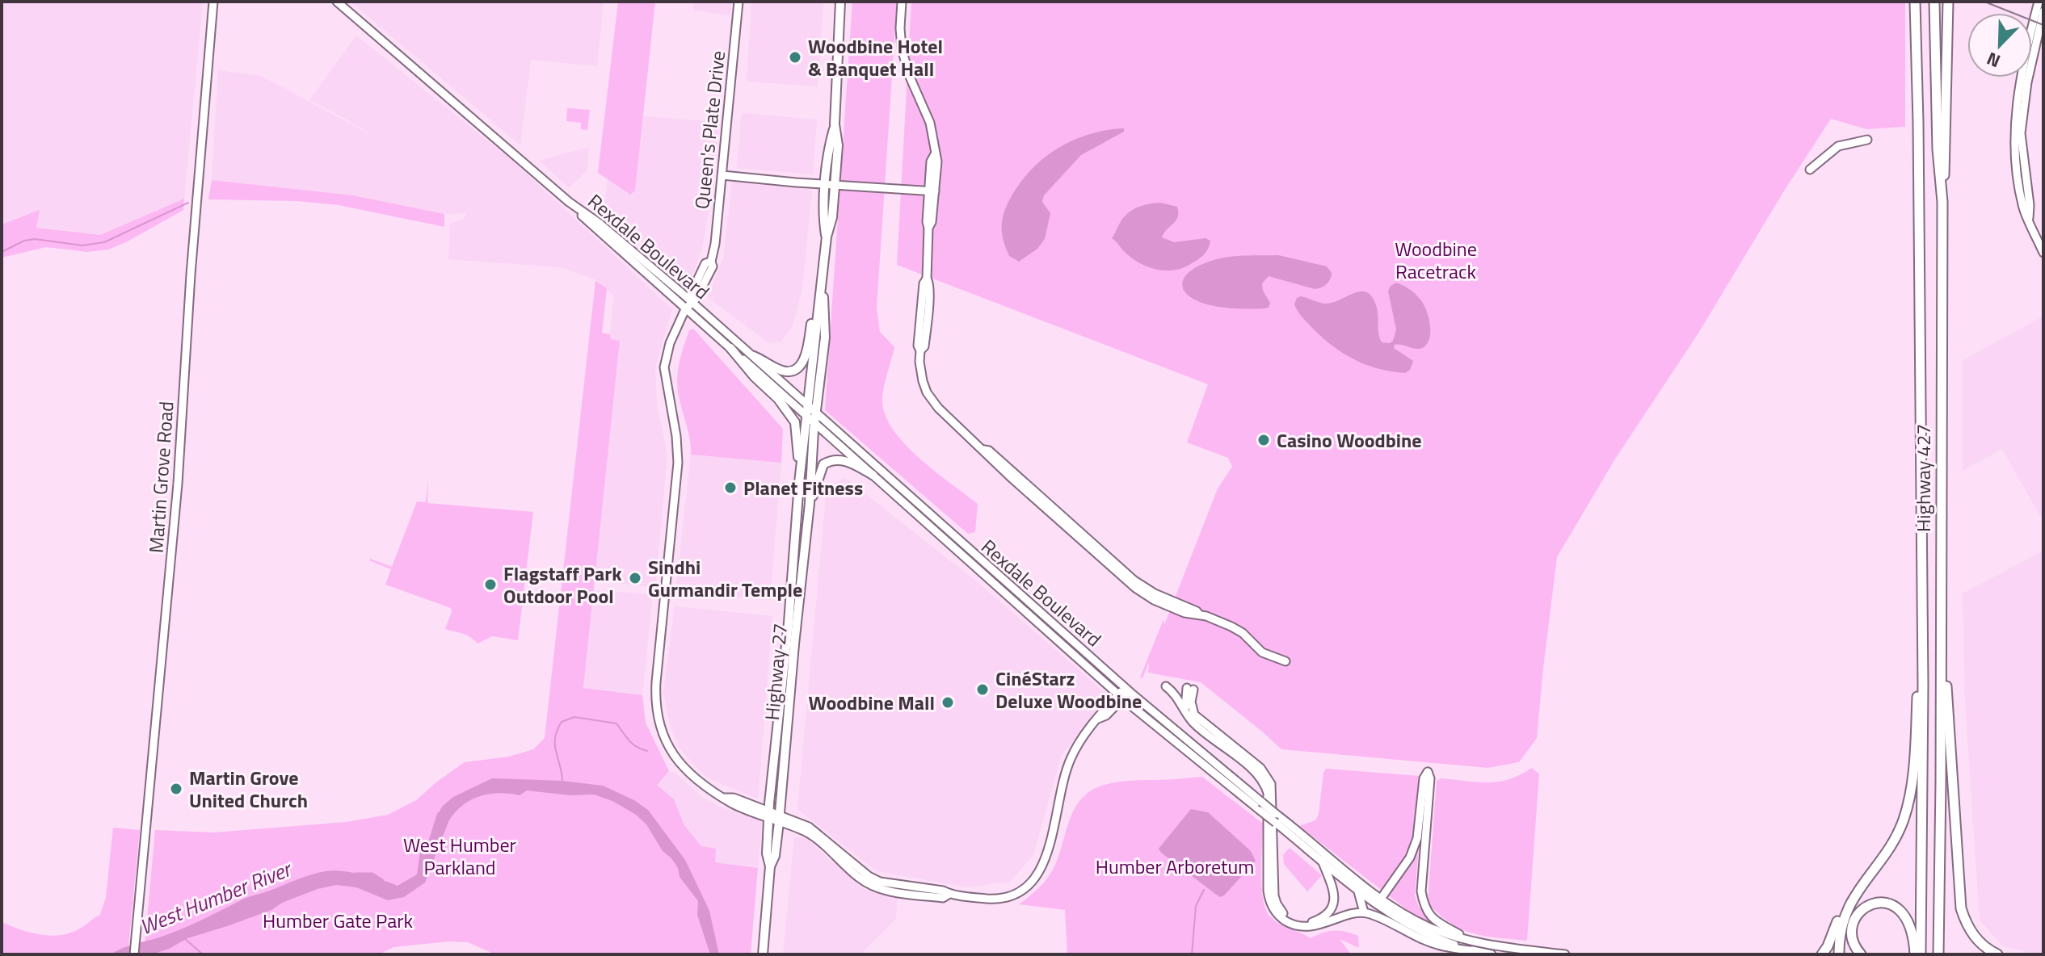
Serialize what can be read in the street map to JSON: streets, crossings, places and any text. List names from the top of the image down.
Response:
{
  "streets": {
    "highway": ["Highway 427"],
    "main road": [
      "Queen's Plate Drive",
      "Rexdale Boulevard",
      "Martin Grove Road",
      "Highway 27"
    ]
  },
  "crossings": [
    ["Queen's Plate Drive", "Rexdale Boulevard"],
    ["Queen's Plate Drive", "Highway 27"],
    ["Rexdale Boulevard", "Highway 27"]
  ],
  "water": ["West Humber River"],
  "parks": [
    "Woodbine Racetrack",
    "West Humber Parkland",
    "Humber Arboretum",
    "Humber Gate Park"
  ],
  "places": [
    "Woodbine Hotel & Banquet Hall",
    "Casino Woodbine",
    "Planet Fitness",
    "Sindhi Gurmandir Temple",
    "Flagstaff Park Outdoor Pool",
    "CinéStarz Deluxe Woodbine",
    "Woodbine Mall",
    "Martin Grove United Church"
  ],
  "north": "bottom left"
}
